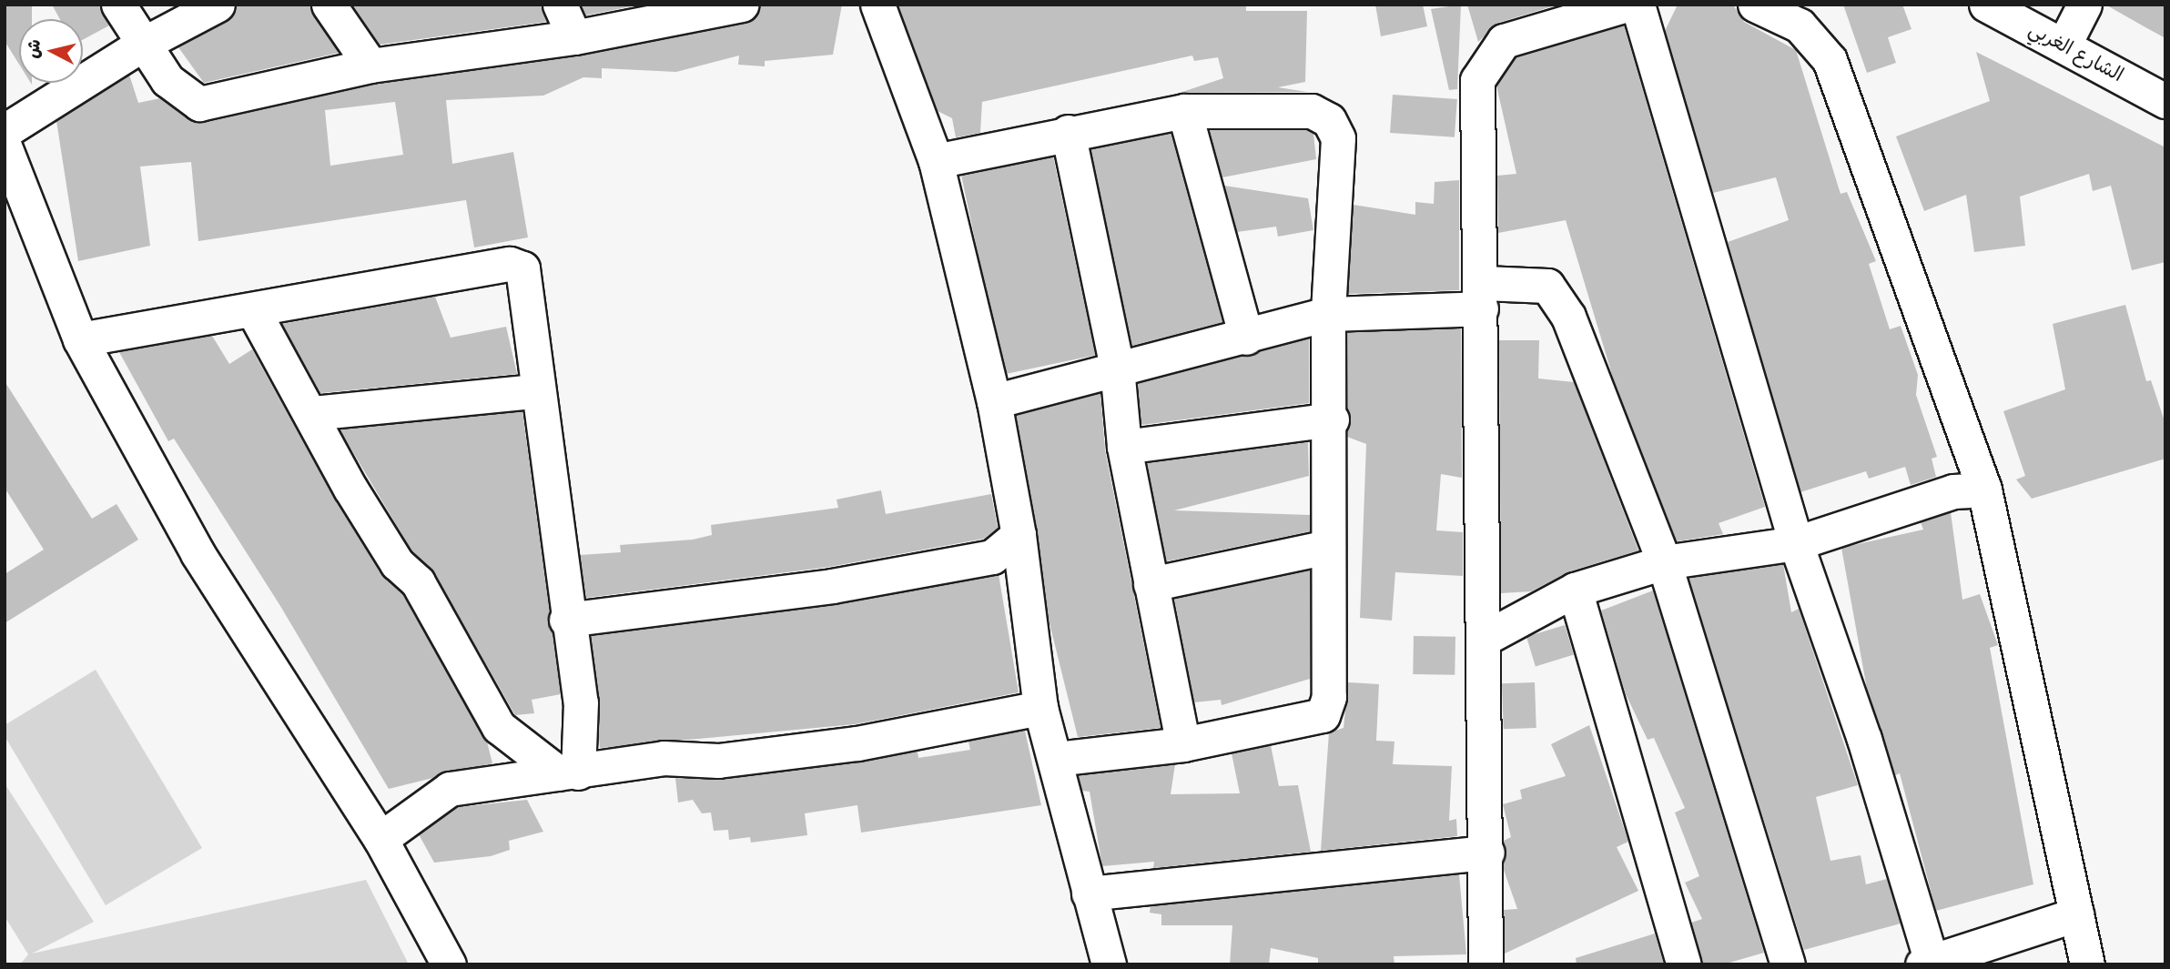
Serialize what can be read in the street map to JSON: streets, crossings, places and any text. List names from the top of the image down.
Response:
{
  "streets": {
    "street": ["الشارع الغربي"]
  },
  "north": "left"
}
